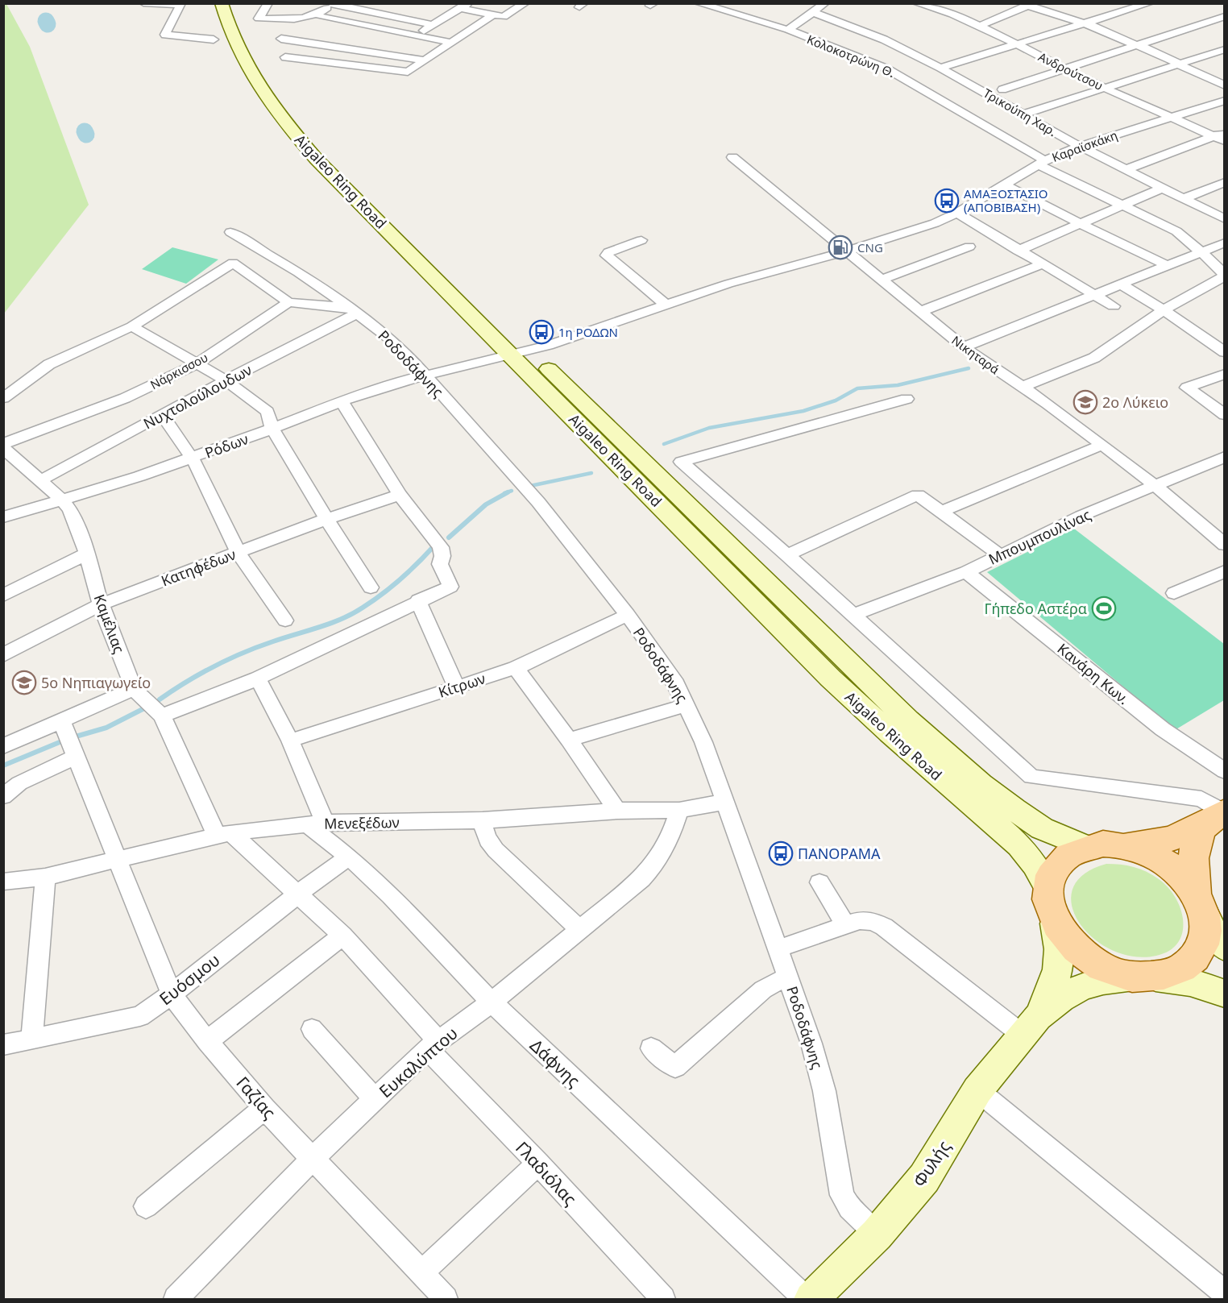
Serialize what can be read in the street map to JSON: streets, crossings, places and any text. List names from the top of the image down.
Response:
{
  "streets": {
    "main road": ["Aigaleo Ring Road", "Φυλής"],
    "street": [
      "Κολοκοτρώνη Θ.",
      "Ανδρούτσου",
      "Τρικούπη Χαρ.",
      "Καραϊσκάκη",
      "Νικηταρά",
      "Ροδοδάφνης",
      "Νάρκισσου",
      "Νυχτολούλουδων",
      "Ρόδων",
      "Μπουμπουλίνας",
      "Κατηφέδων",
      "Καμέλιας",
      "Κανάρη Κων.",
      "Κίτρων",
      "Μενεξέδων",
      "Ευόσμου",
      "Ευκαλύπτου",
      "Δάφνης",
      "Γαζίας",
      "Γλαδιόλας"
    ]
  },
  "crossings": [
    ["Κολοκοτρώνη Θ.", "Καραϊσκάκη"],
    ["Ανδρούτσου", "Καραϊσκάκη"],
    ["Τρικούπη Χαρ.", "Καραϊσκάκη"],
    ["Καραϊσκάκη", "Νικηταρά"],
    ["Καραϊσκάκη", "Ρόδων"],
    ["Aigaleo Ring Road", "Ρόδων"],
    ["Aigaleo Ring Road", "Φυλής"],
    ["Νικηταρά", "Ρόδων"],
    ["Νικηταρά", "Μπουμπουλίνας"],
    ["Ροδοδάφνης", "Νυχτολούλουδων"],
    ["Ροδοδάφνης", "Ρόδων"],
    ["Ροδοδάφνης", "Κίτρων"],
    ["Ροδοδάφνης", "Μενεξέδων"],
    ["Ροδοδάφνης", "Φυλής"],
    ["Νυχτολούλουδων", "Καμέλιας"],
    ["Ρόδων", "Καμέλιας"],
    ["Μπουμπουλίνας", "Κανάρη Κων."],
    ["Κατηφέδων", "Καμέλιας"],
    ["Καμέλιας", "Μενεξέδων"],
    ["Καμέλιας", "Γλαδιόλας"],
    ["Μενεξέδων", "Ευκαλύπτου"],
    ["Μενεξέδων", "Δάφνης"],
    ["Μενεξέδων", "Γαζίας"],
    ["Μενεξέδων", "Γλαδιόλας"],
    ["Ευόσμου", "Δάφνης"],
    ["Ευόσμου", "Γαζίας"],
    ["Ευόσμου", "Γλαδιόλας"],
    ["Ευκαλύπτου", "Δάφνης"],
    ["Ευκαλύπτου", "Γαζίας"],
    ["Ευκαλύπτου", "Γλαδιόλας"]
  ],
  "places": {
    "bus stop": ["ΑΜΑΞΟΣΤΑΣΙΟ (ΑΠΟΒΙΒΑΣΗ)", "1η ΡΟΔΩΝ", "ΠΑΝΟΡΑΜΑ"],
    "fuel station": ["CNG"],
    "school or university": ["2ο Λύκειο", "5ο Νηπιαγωγείο"],
    "sports": ["Γήπεδο Αστέρα"]
  }
}
